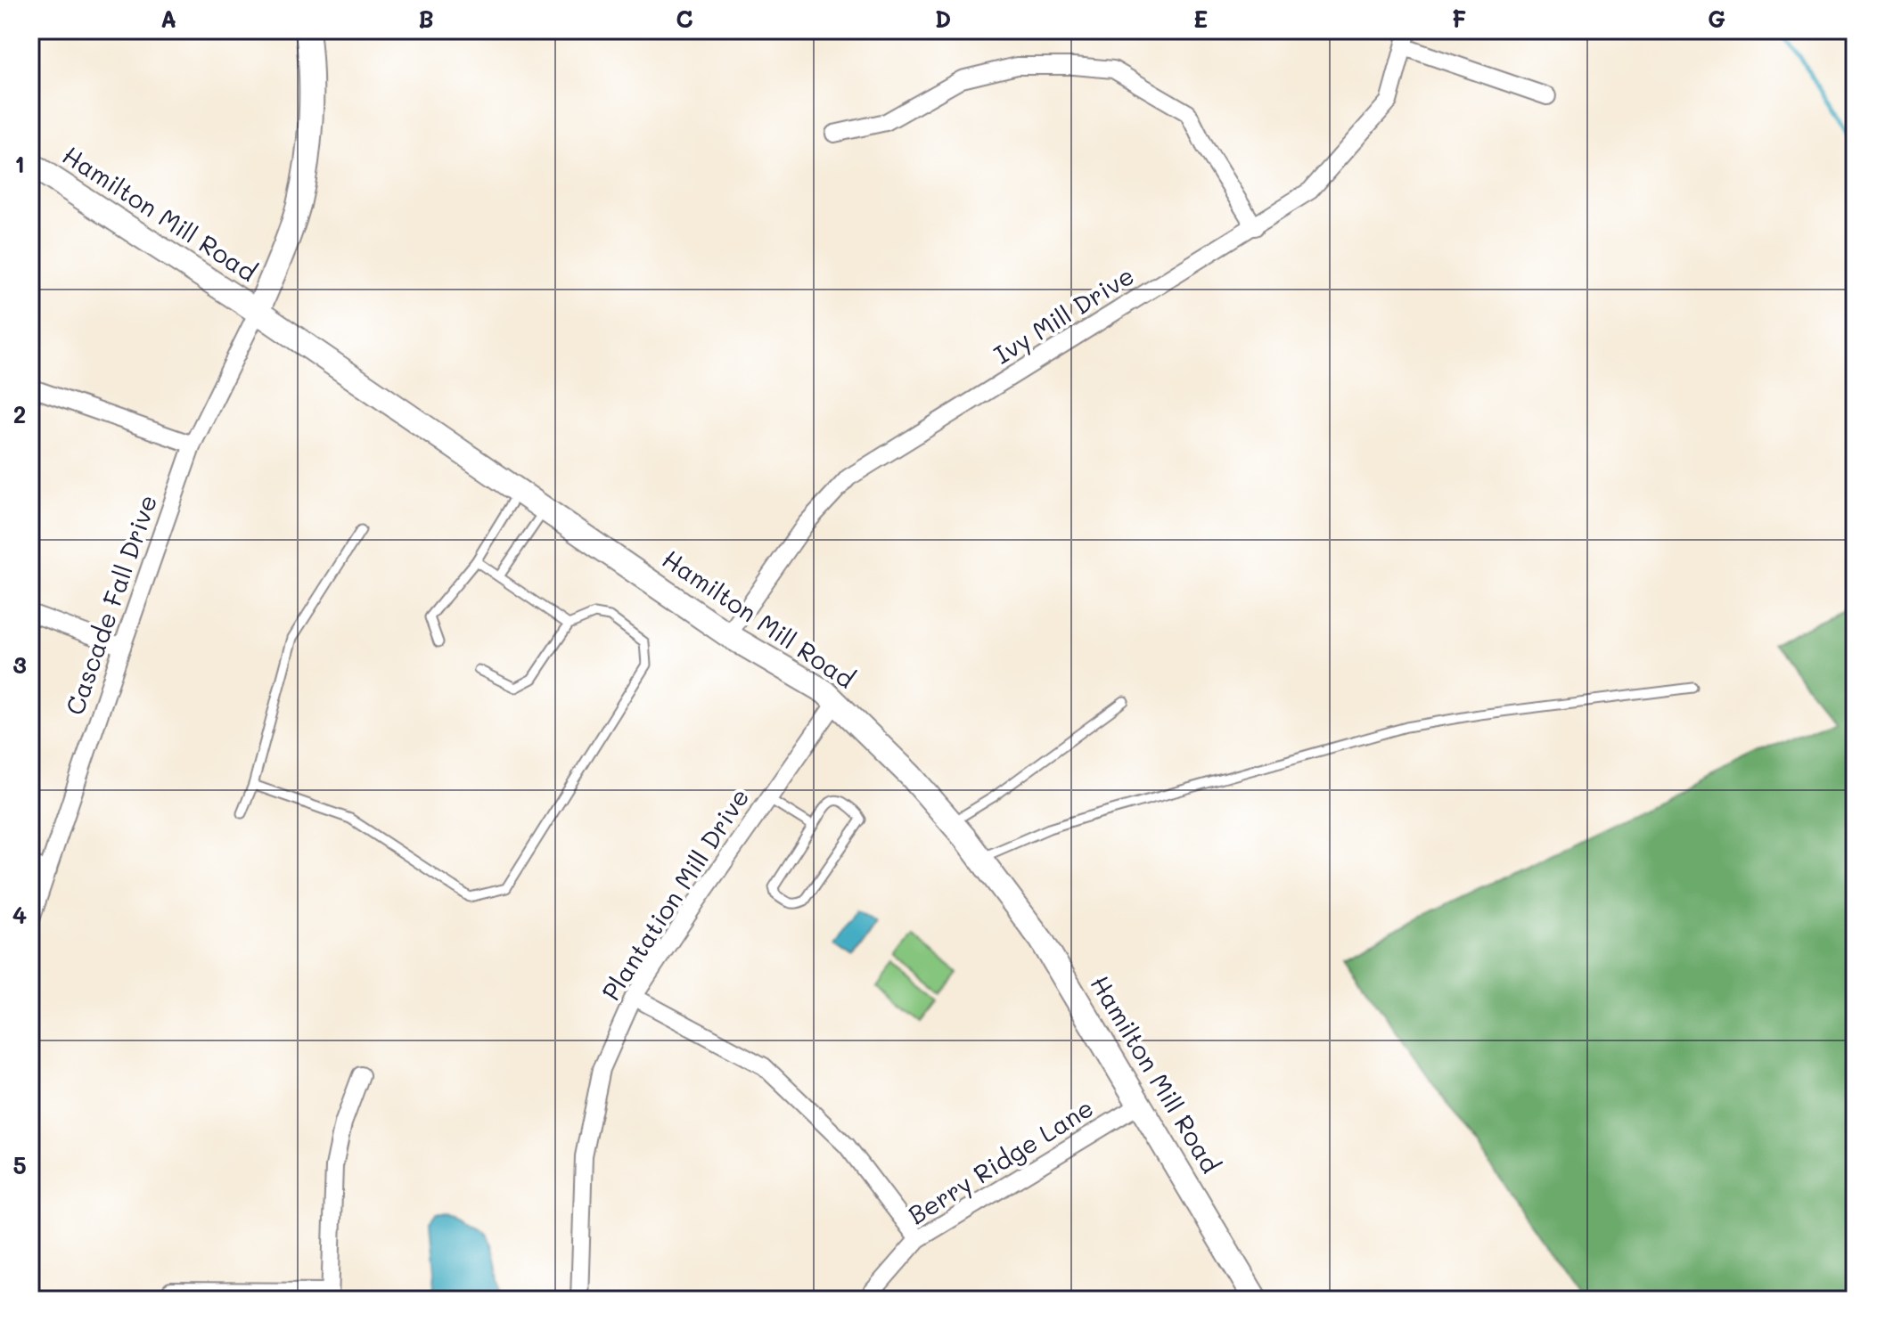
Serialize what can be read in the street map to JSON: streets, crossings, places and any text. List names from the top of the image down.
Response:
{
  "streets": {
    "main road": ["Hamilton Mill Road"],
    "street": [
      "Ivy Mill Drive",
      "Cascade Fall Drive",
      "Plantation Mill Drive",
      "Berry Ridge Lane"
    ]
  },
  "crossings": [
    ["Hamilton Mill Road", "Ivy Mill Drive"],
    ["Hamilton Mill Road", "Cascade Fall Drive"],
    ["Hamilton Mill Road", "Plantation Mill Drive"],
    ["Hamilton Mill Road", "Berry Ridge Lane"]
  ],
  "grid": {
    "columns": [
      "A",
      "B",
      "C",
      "D",
      "E",
      "F",
      "G"
    ],
    "rows": [
      "1",
      "2",
      "3",
      "4",
      "5"
    ]
  }
}
